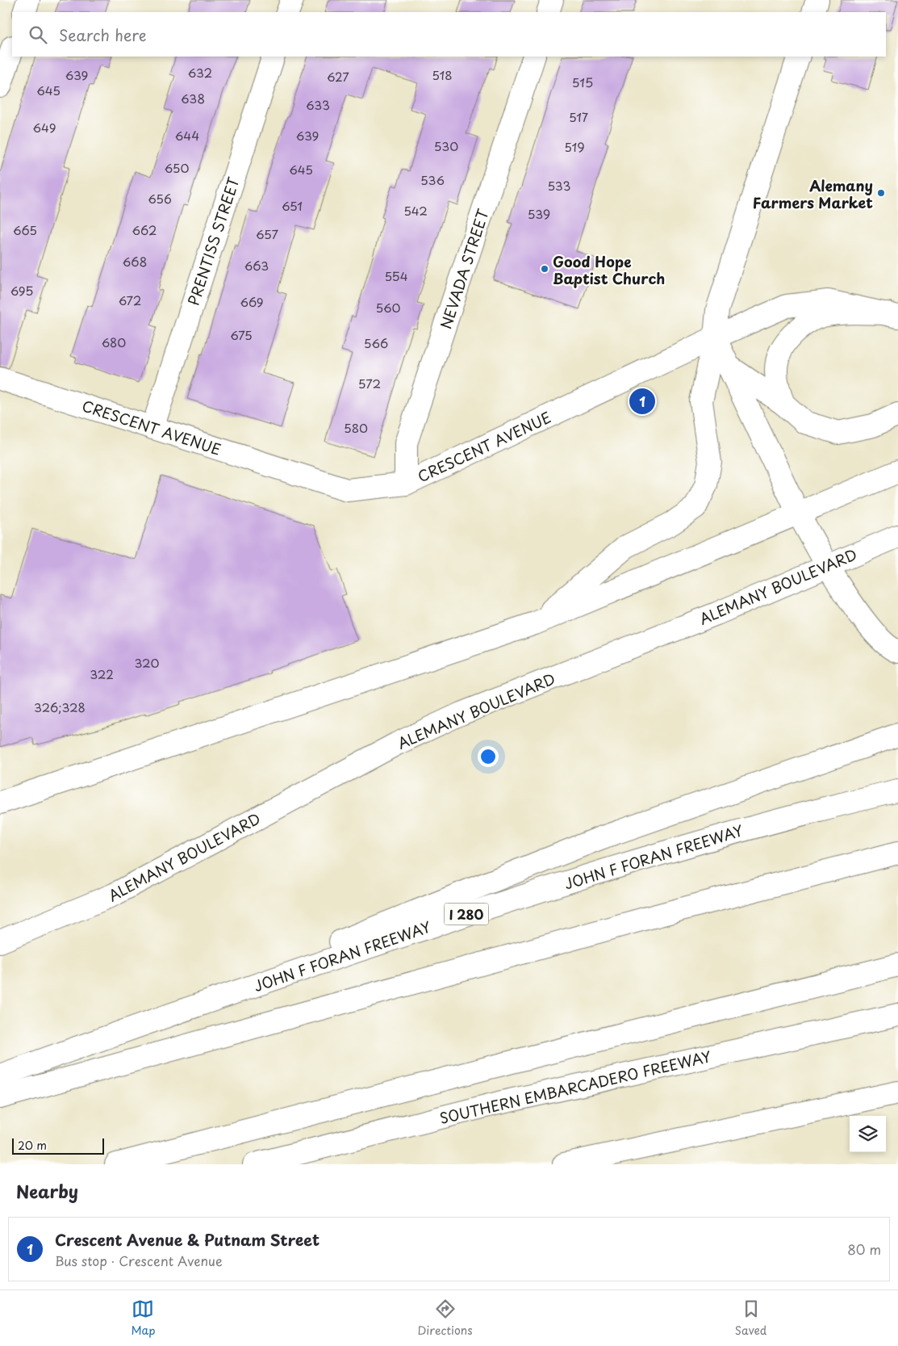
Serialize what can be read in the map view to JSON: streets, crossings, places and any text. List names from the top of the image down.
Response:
{
  "streets": {
    "main road": [
      "PRENTISS STREET",
      "NEVADA STREET",
      "CRESCENT AVENUE",
      "ALEMANY BOULEVARD",
      "JOHN F FORAN FREEWAY",
      "I 280",
      "SOUTHERN EMBARCADERO FREEWAY"
    ]
  },
  "crossings": [
    ["PRENTISS STREET", "CRESCENT AVENUE"],
    ["NEVADA STREET", "CRESCENT AVENUE"]
  ],
  "places": ["Alemany Farmers Market", "Good Hope Baptist Church"],
  "house_numbers": [
    "632",
    "639",
    "518",
    "627",
    "515",
    "645",
    "638",
    "633",
    "517",
    "649",
    "644",
    "639",
    "530",
    "519",
    "650",
    "645",
    "536",
    "533",
    "656",
    "651",
    "542",
    "539",
    "665",
    "662",
    "657",
    "668",
    "663",
    "554",
    "695",
    "672",
    "669",
    "560",
    "675",
    "680",
    "566",
    "572",
    "580",
    "320",
    "322",
    "326;328"
  ],
  "scale_bar": "20 m",
  "page": {
    "search": "Search here",
    "pins": "1",
    "scale": "20 m",
    "heading": "Nearby",
    "list": [
      {
        "mark": "1",
        "name": "Crescent Avenue & Putnam Street",
        "note": "Bus stop · Crescent Avenue",
        "value": "80 m"
      }
    ],
    "nav": ["Map", "Directions", "Saved"]
  }
}
